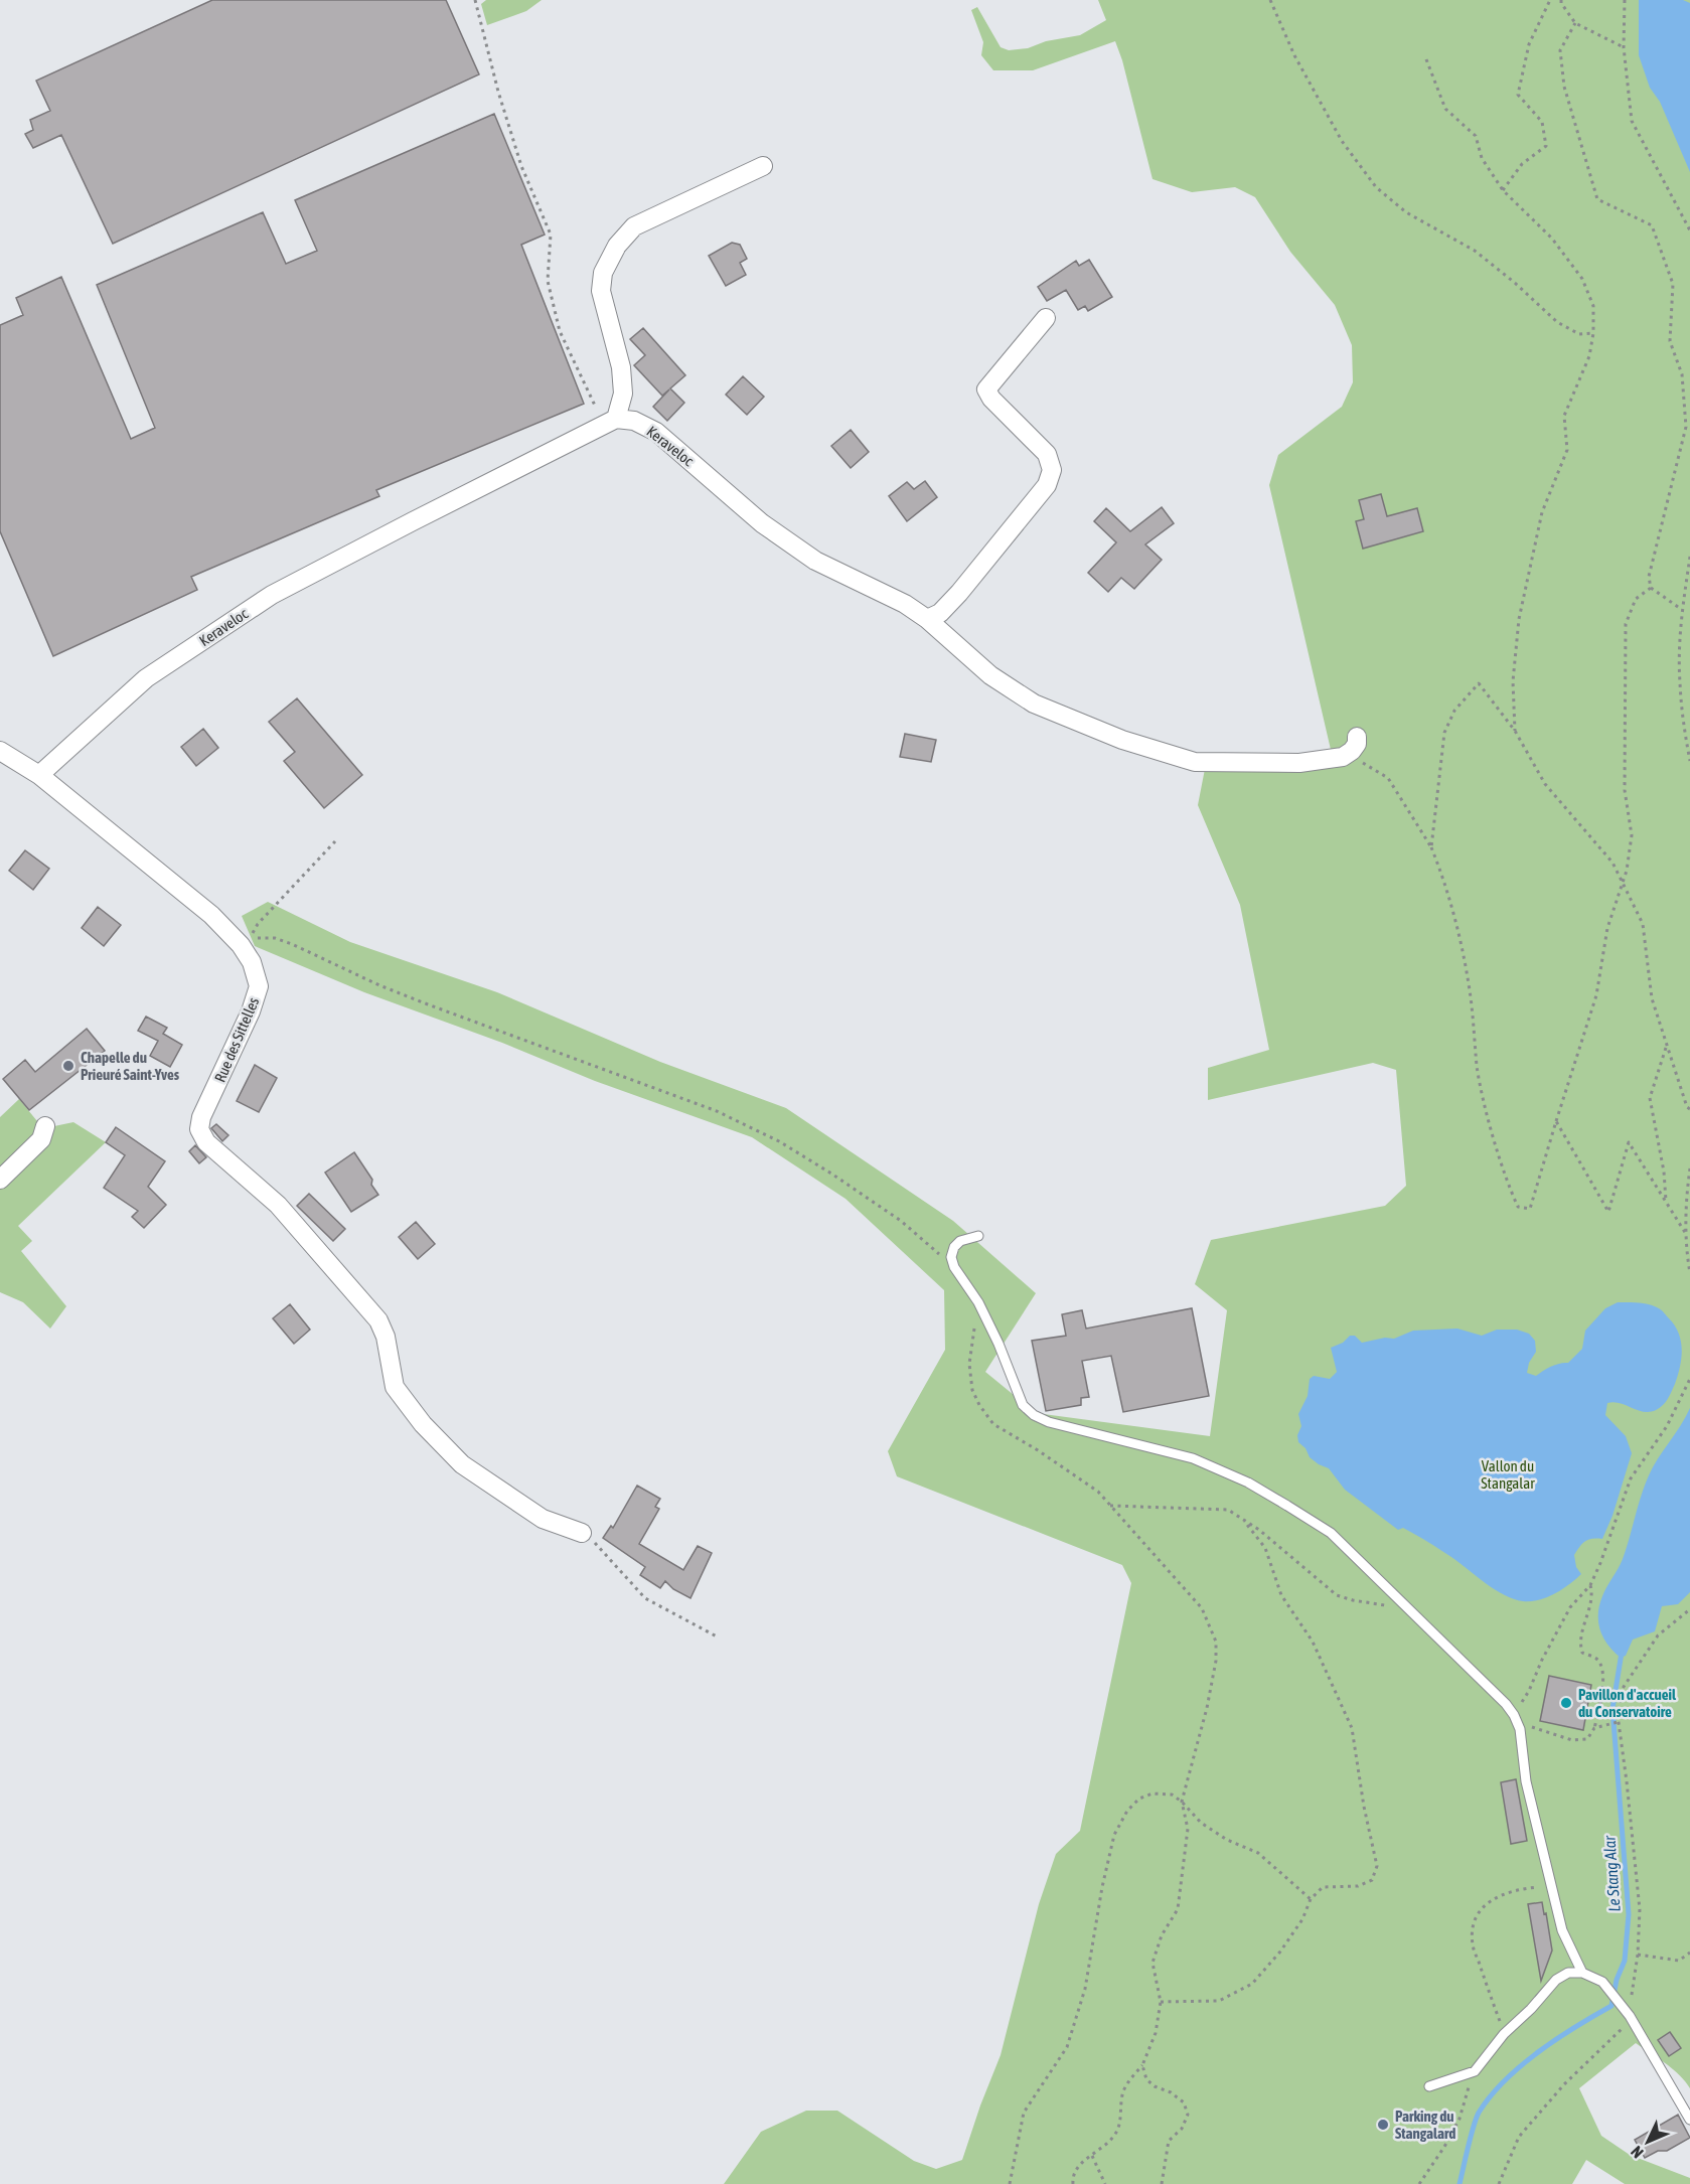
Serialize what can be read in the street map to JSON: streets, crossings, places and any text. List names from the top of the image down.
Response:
{
  "streets": {
    "street": ["Keraveloc", "Rue des Sittelles"]
  },
  "crossings": [
    ["Keraveloc", "Rue des Sittelles"]
  ],
  "water": ["Le Stang Alar"],
  "parks": ["Vallon du Stangalar"],
  "places": ["Chapelle du Prieuré Saint-Yves", "Pavillon d'accueil du Conservatoire", "Parking du Stangalard"],
  "north": "bottom left"
}
